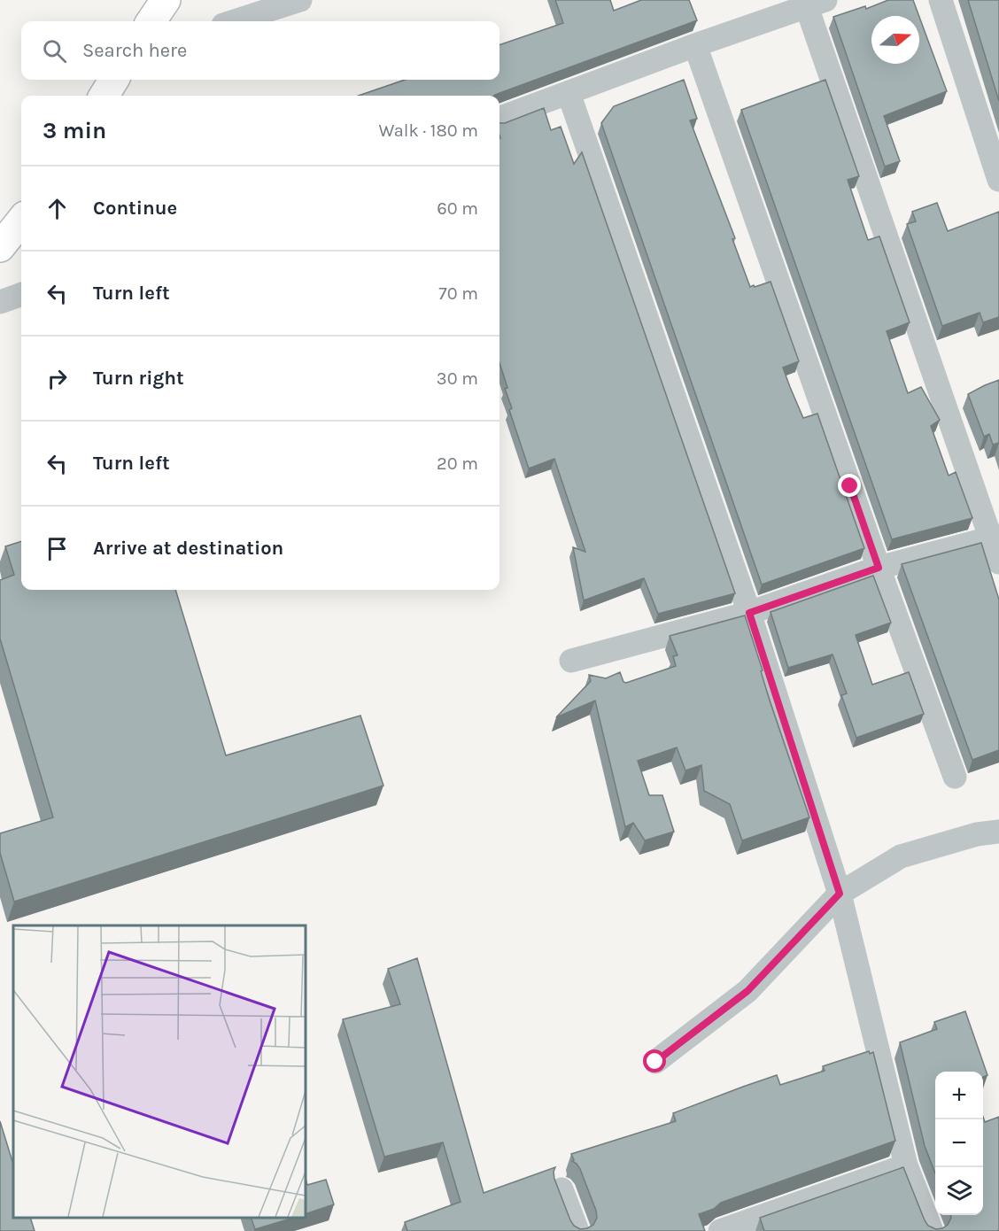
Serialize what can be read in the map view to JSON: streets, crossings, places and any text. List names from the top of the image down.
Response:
{
  "north": "right",
  "page": {
    "search": "Search here",
    "heading": ["3 min", "Walk · 180 m"],
    "list": [
      ["Continue", "60 m"],
      ["Turn left", "70 m"],
      ["Turn right", "30 m"],
      ["Turn left", "20 m"],
      "Arrive at destination"
    ],
    "map_buttons": ["+", "−"]
  }
}
